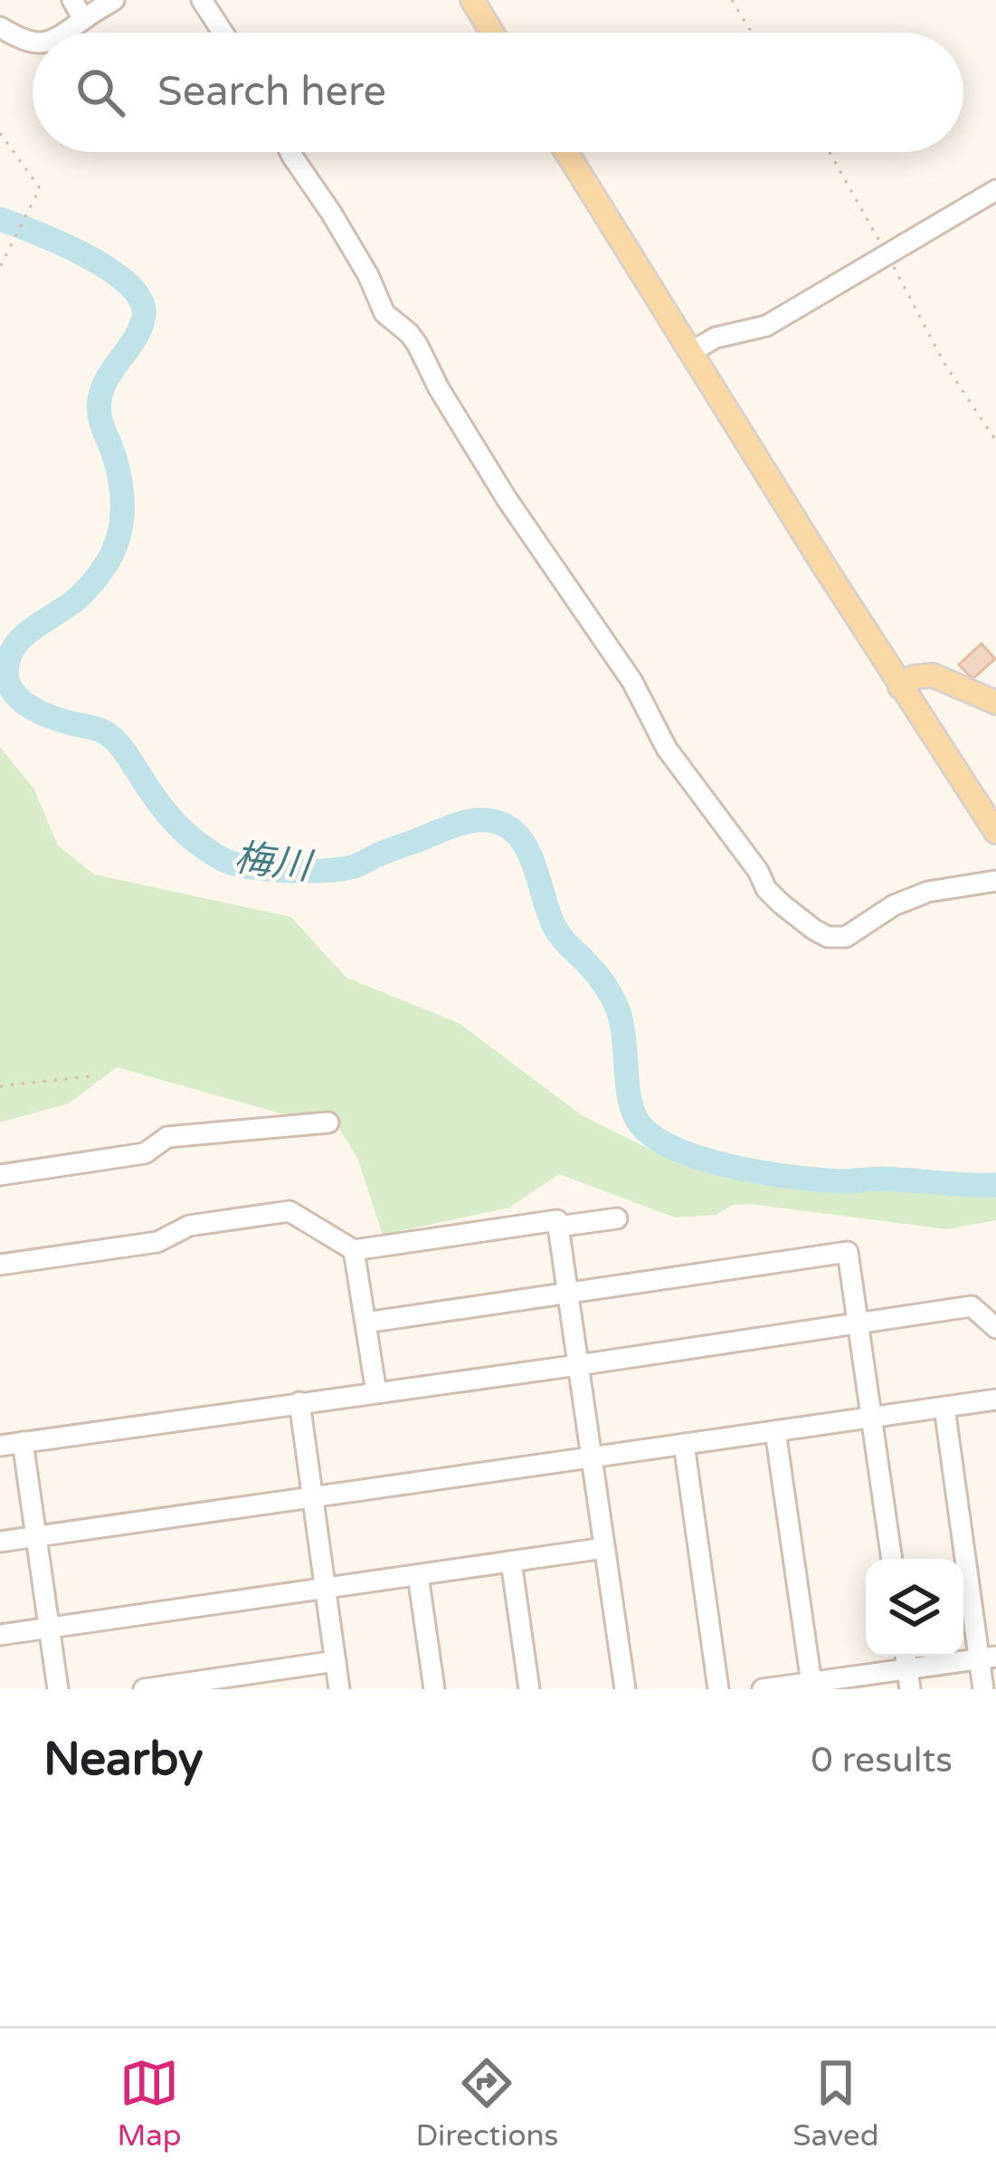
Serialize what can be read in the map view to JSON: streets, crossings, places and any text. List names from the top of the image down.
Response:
{
  "water": ["梅川"],
  "page": {
    "search": "Search here",
    "heading": ["Nearby", "0 results"],
    "nav": ["Map", "Directions", "Saved"]
  }
}
